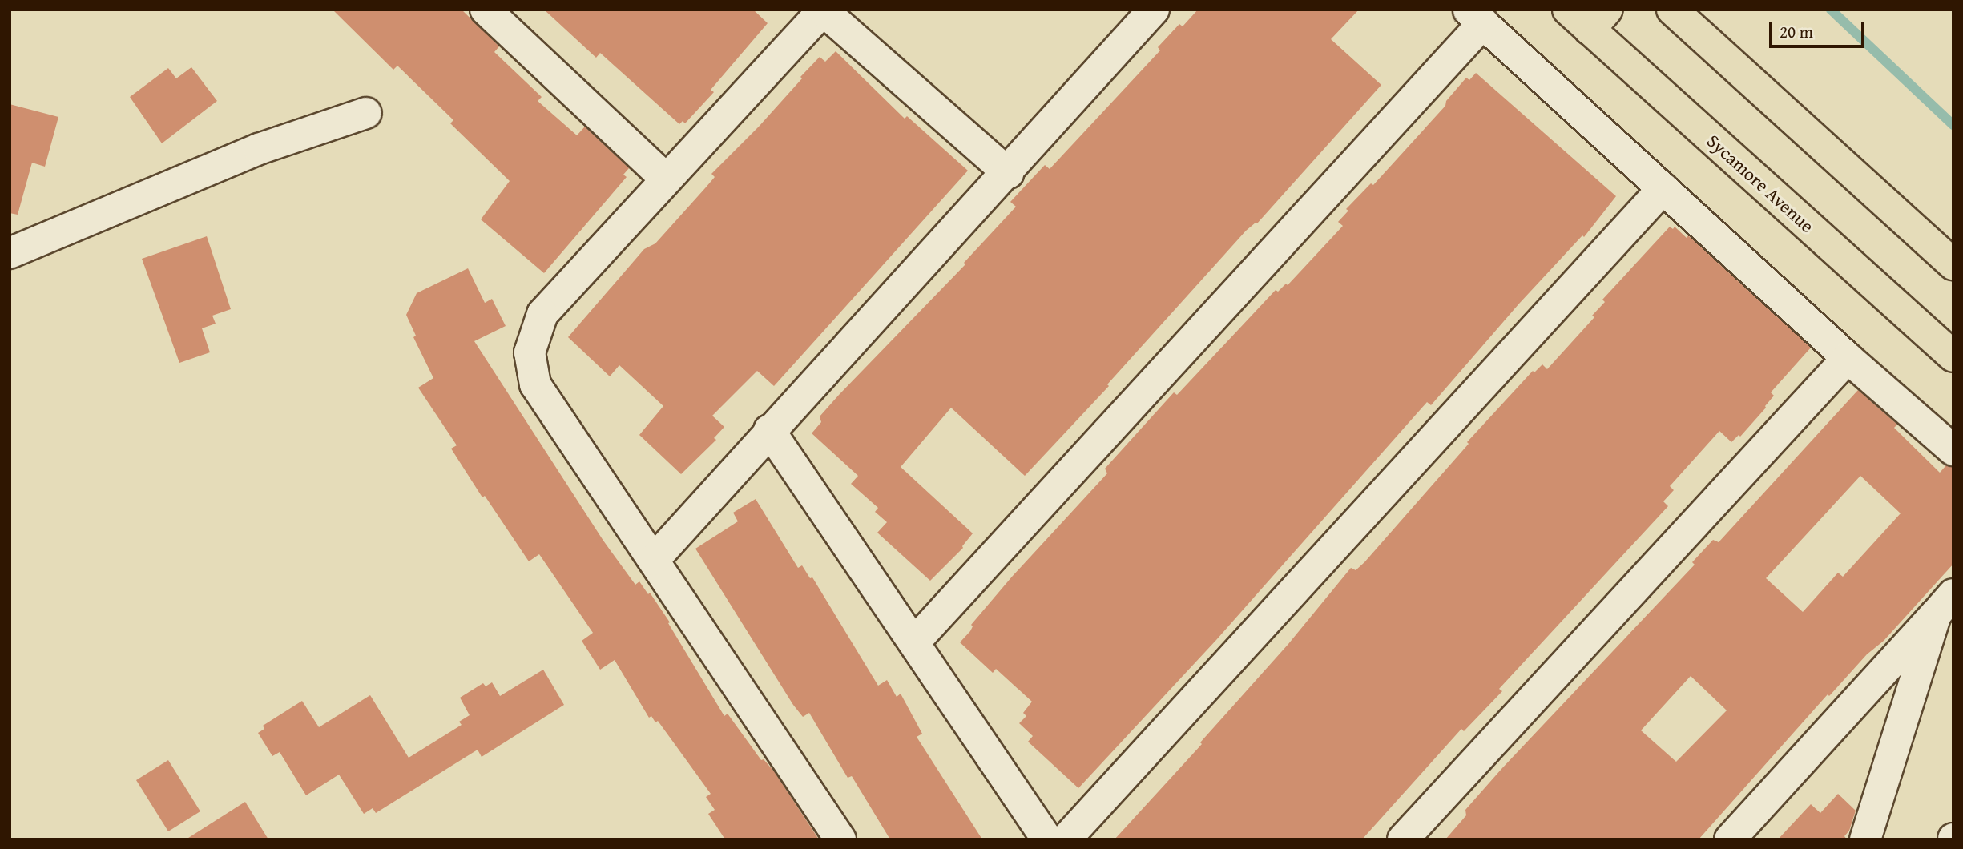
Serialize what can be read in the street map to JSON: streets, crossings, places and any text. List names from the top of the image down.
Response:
{
  "streets": {
    "main road": ["Sycamore Avenue"]
  },
  "scale_bar": "20 m"
}
